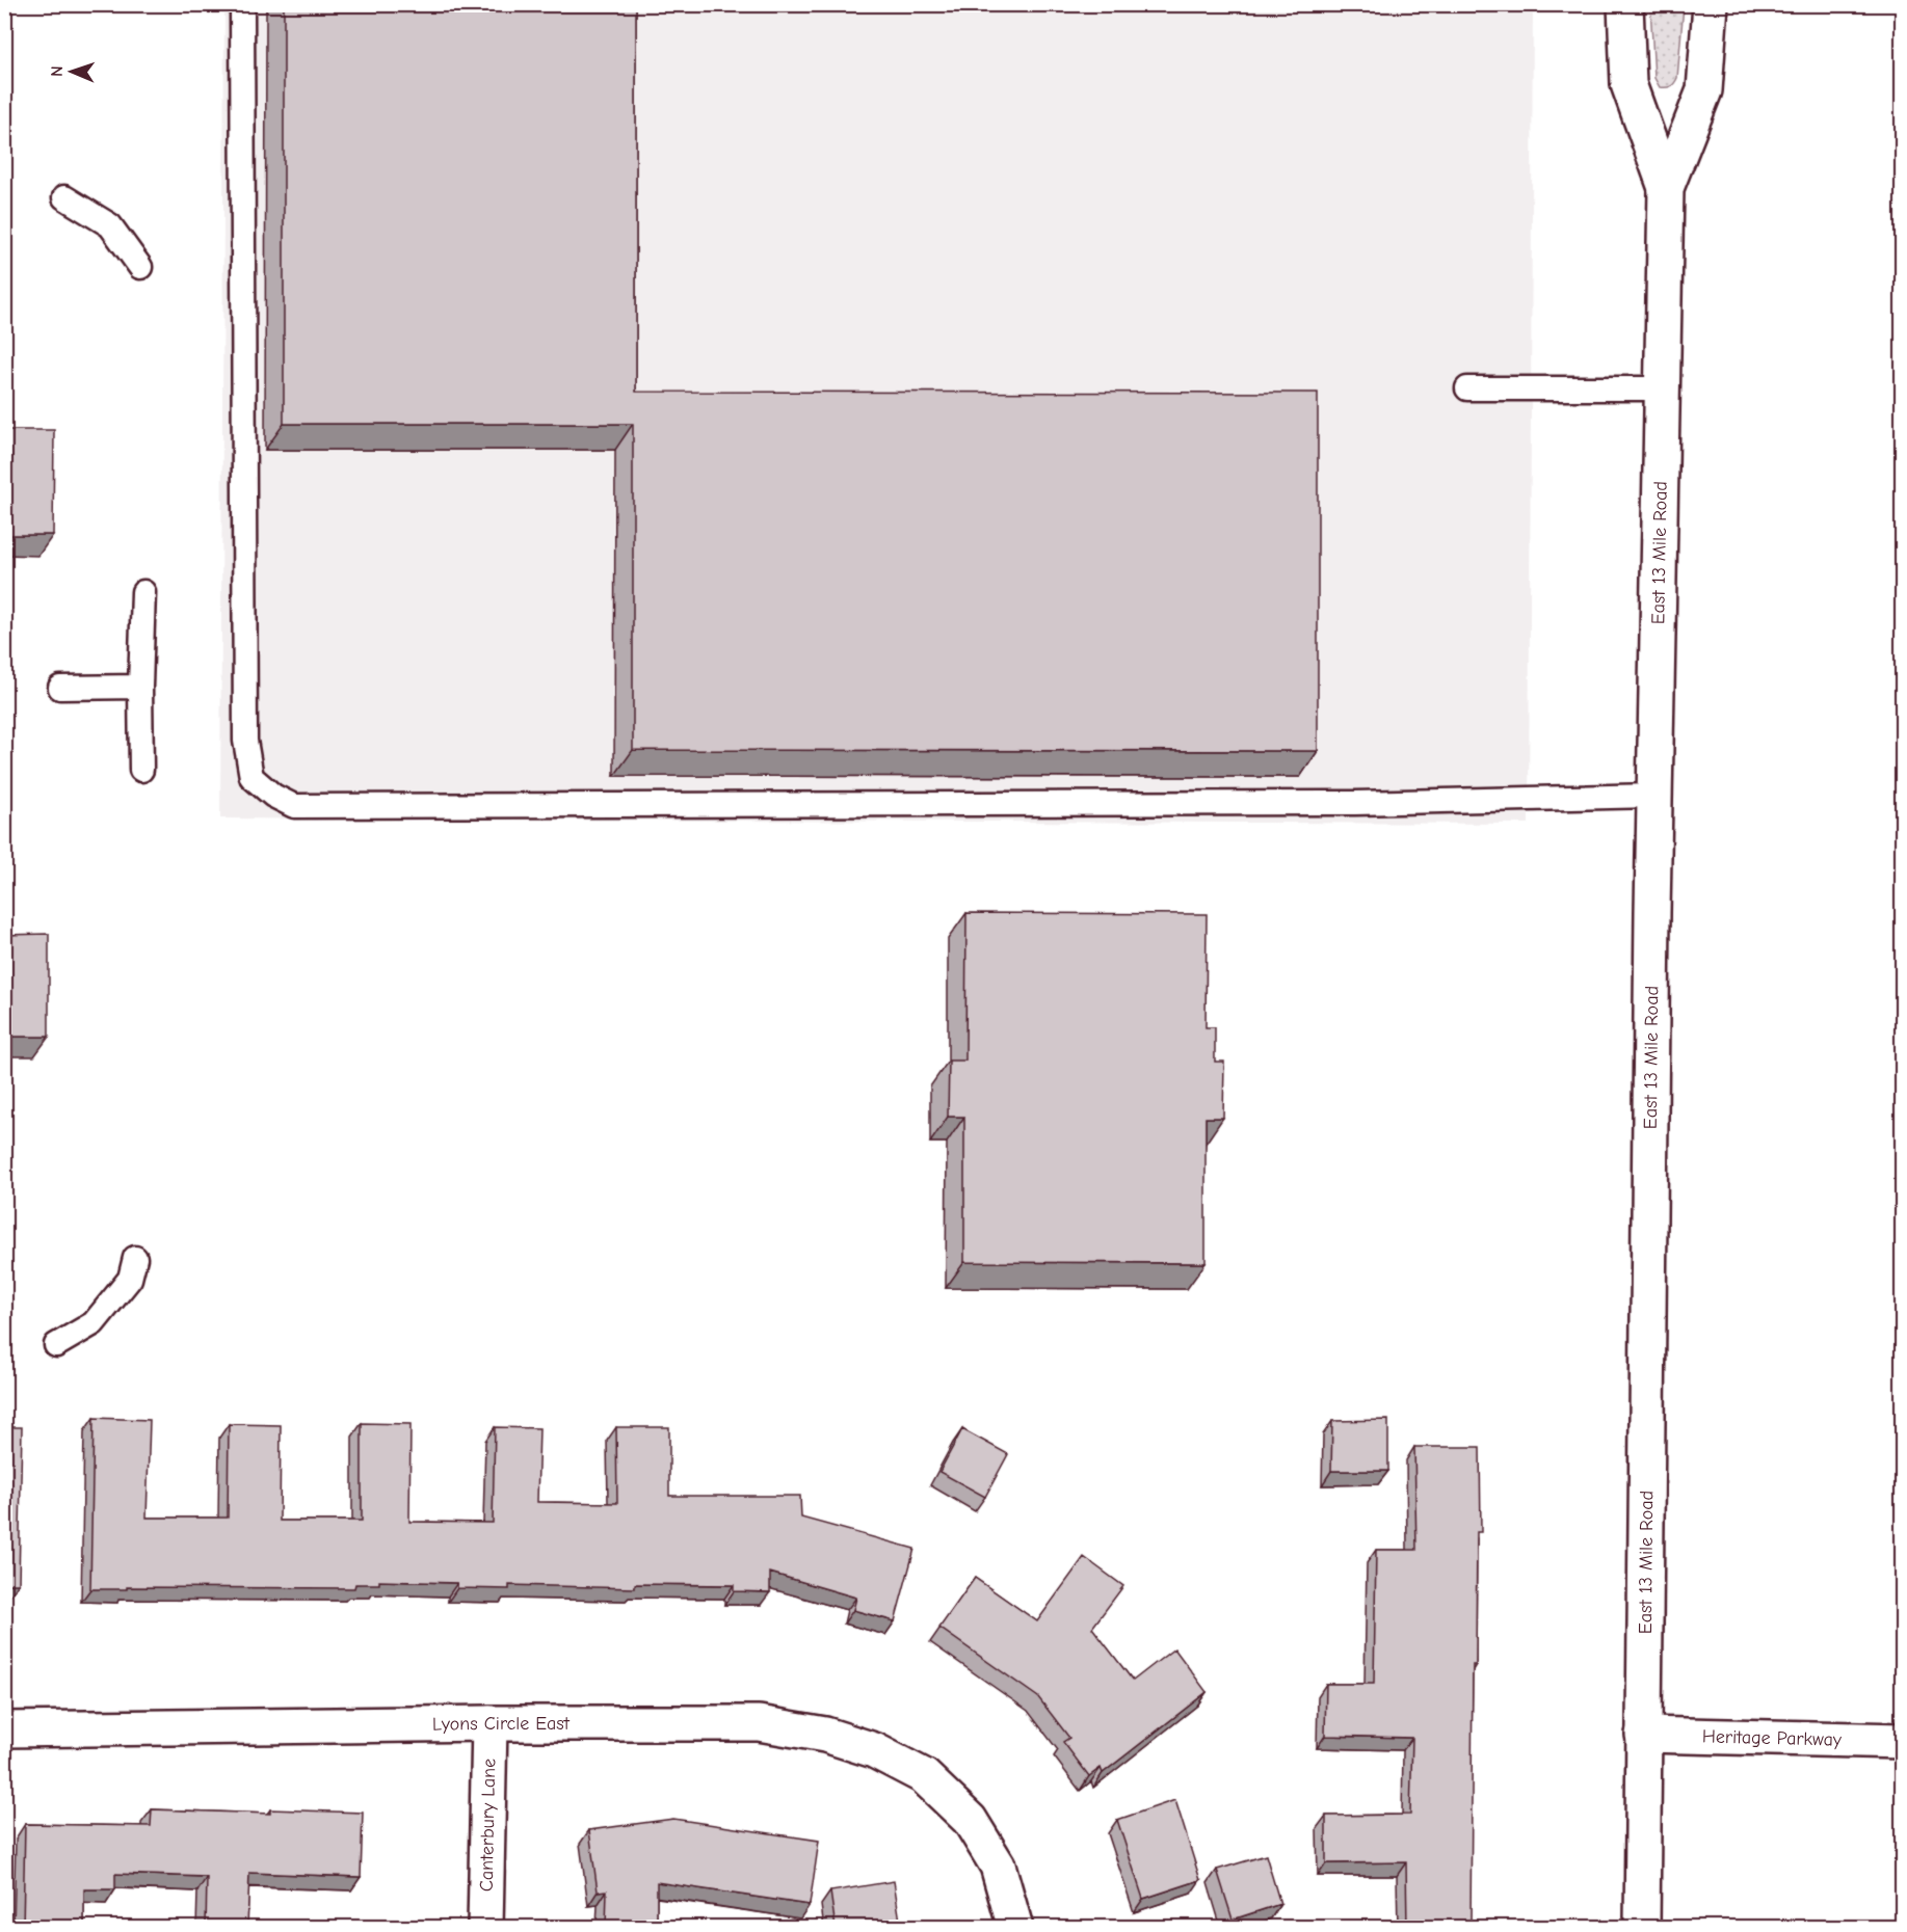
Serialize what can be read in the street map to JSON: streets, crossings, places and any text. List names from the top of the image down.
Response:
{
  "streets": {
    "main road": [
      "East 13 Mile Road",
      "Lyons Circle East",
      "Heritage Parkway",
      "Canterbury Lane"
    ]
  },
  "crossings": [
    ["East 13 Mile Road", "Heritage Parkway"],
    ["Lyons Circle East", "Canterbury Lane"]
  ],
  "north": "left"
}
